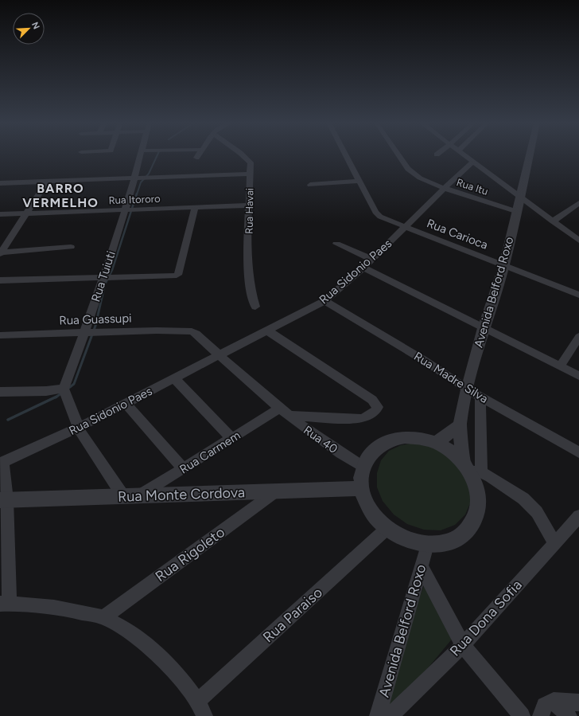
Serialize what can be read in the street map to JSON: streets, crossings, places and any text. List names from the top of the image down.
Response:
{
  "streets": {
    "street": [
      "Rua Itu",
      "Rua Itororo",
      "Rua Havai",
      "Rua Carioca",
      "Rua Sidonio Paes",
      "Rua Tuiuti",
      "Avenida Belford Roxo",
      "Rua Guassupi",
      "Rua Madre Silva",
      "Rua 40",
      "Rua Carmem",
      "Rua Monte Cordova",
      "Rua Rigoleto",
      "Rua Paraiso",
      "Rua Dona Sofia"
    ]
  },
  "crossings": [
    ["Rua Itu", "Rua Sidonio Paes"],
    ["Rua Itu", "Avenida Belford Roxo"],
    ["Rua Itororo", "Rua Havai"],
    ["Rua Itororo", "Rua Tuiuti"],
    ["Rua Carioca", "Rua Sidonio Paes"],
    ["Rua Carioca", "Avenida Belford Roxo"],
    ["Rua Sidonio Paes", "Rua Guassupi"],
    ["Rua Sidonio Paes", "Rua Madre Silva"],
    ["Rua Tuiuti", "Rua Guassupi"],
    ["Avenida Belford Roxo", "Rua Madre Silva"],
    ["Avenida Belford Roxo", "Rua 40"],
    ["Avenida Belford Roxo", "Rua Monte Cordova"],
    ["Avenida Belford Roxo", "Rua Paraiso"],
    ["Rua 40", "Rua Carmem"],
    ["Rua 40", "Rua Monte Cordova"],
    ["Rua 40", "Rua Paraiso"],
    ["Rua Carmem", "Rua Monte Cordova"],
    ["Rua Monte Cordova", "Rua Rigoleto"],
    ["Rua Monte Cordova", "Rua Paraiso"]
  ],
  "districts": ["BARRO VERMELHO"],
  "north": "top right"
}
